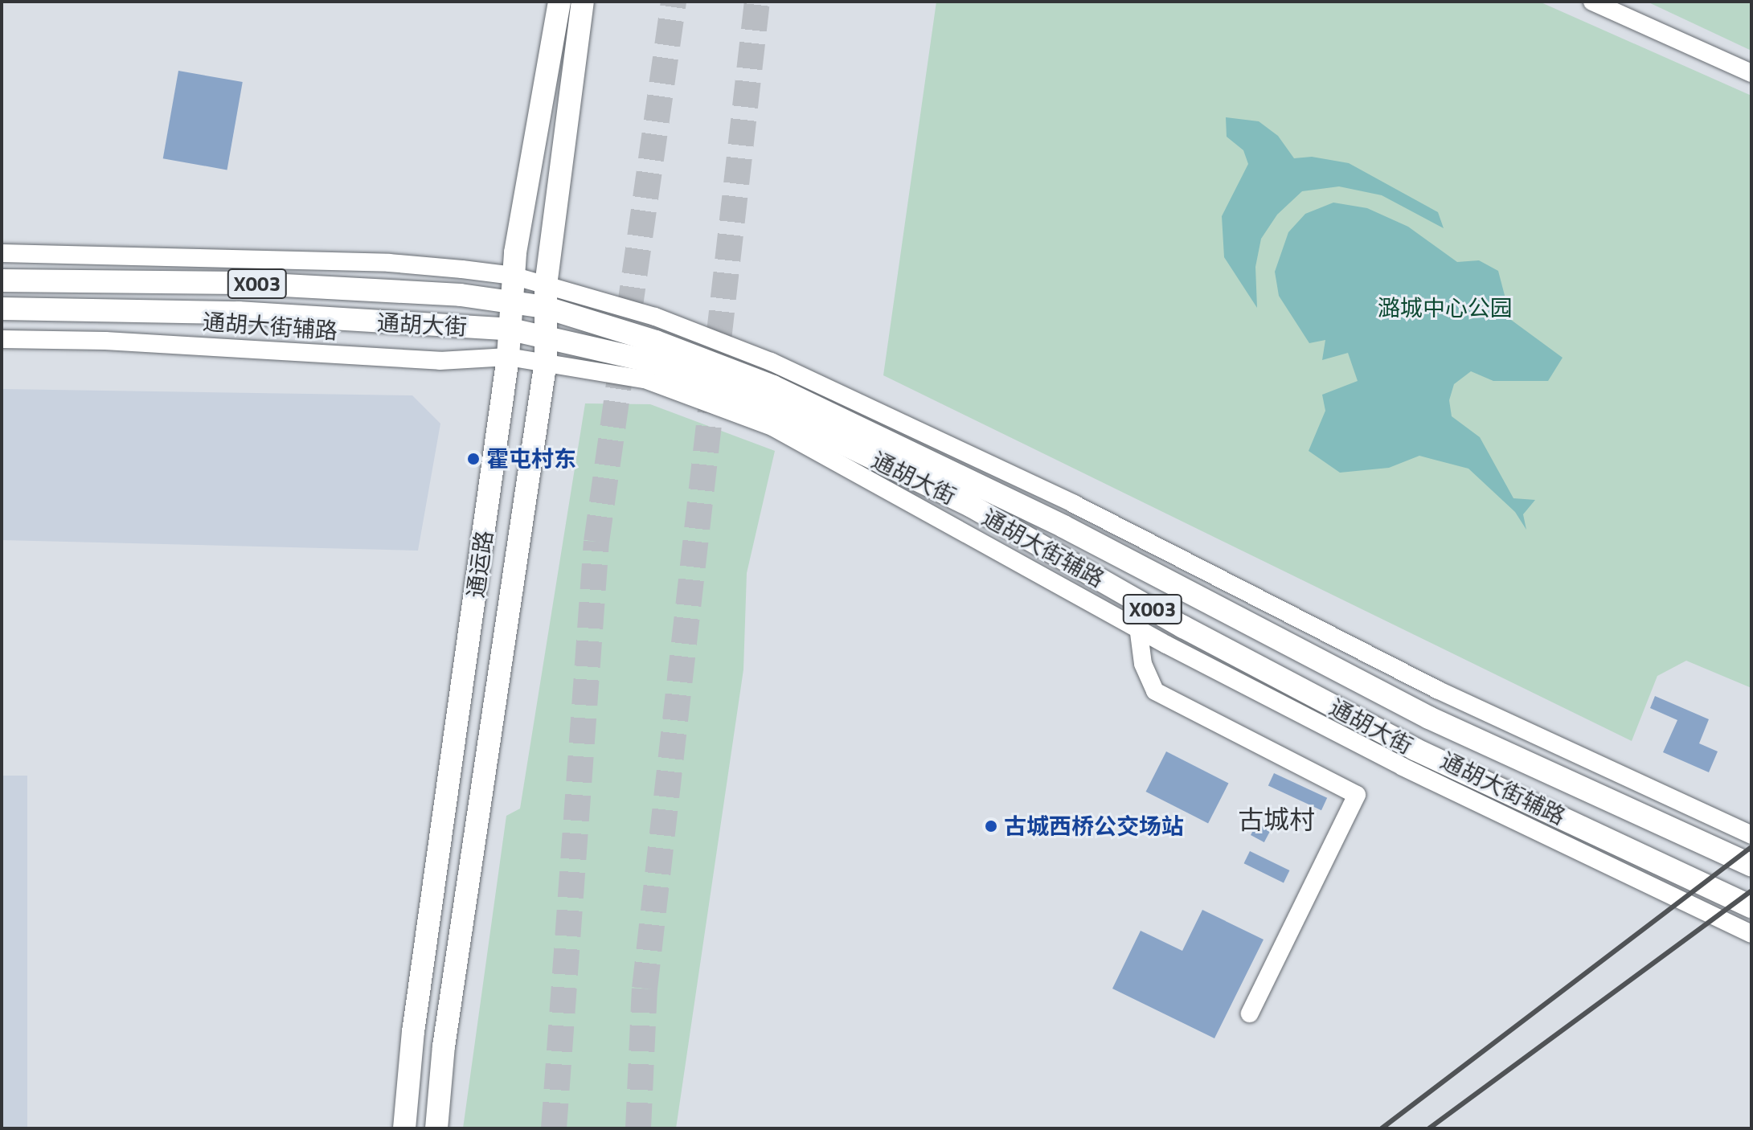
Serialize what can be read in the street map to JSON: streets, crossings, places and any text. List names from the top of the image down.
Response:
{
  "streets": {
    "main road": ["X003", "通胡大街", "通运路"],
    "street": ["通胡大街辅路"]
  },
  "crossings": [
    ["通胡大街", "通胡大街辅路"],
    ["通胡大街", "通运路"],
    ["通胡大街辅路", "通运路"]
  ],
  "districts": ["古城村"],
  "parks": ["潞城中心公园"],
  "places": ["霍屯村东", "古城西桥公交场站"]
}
